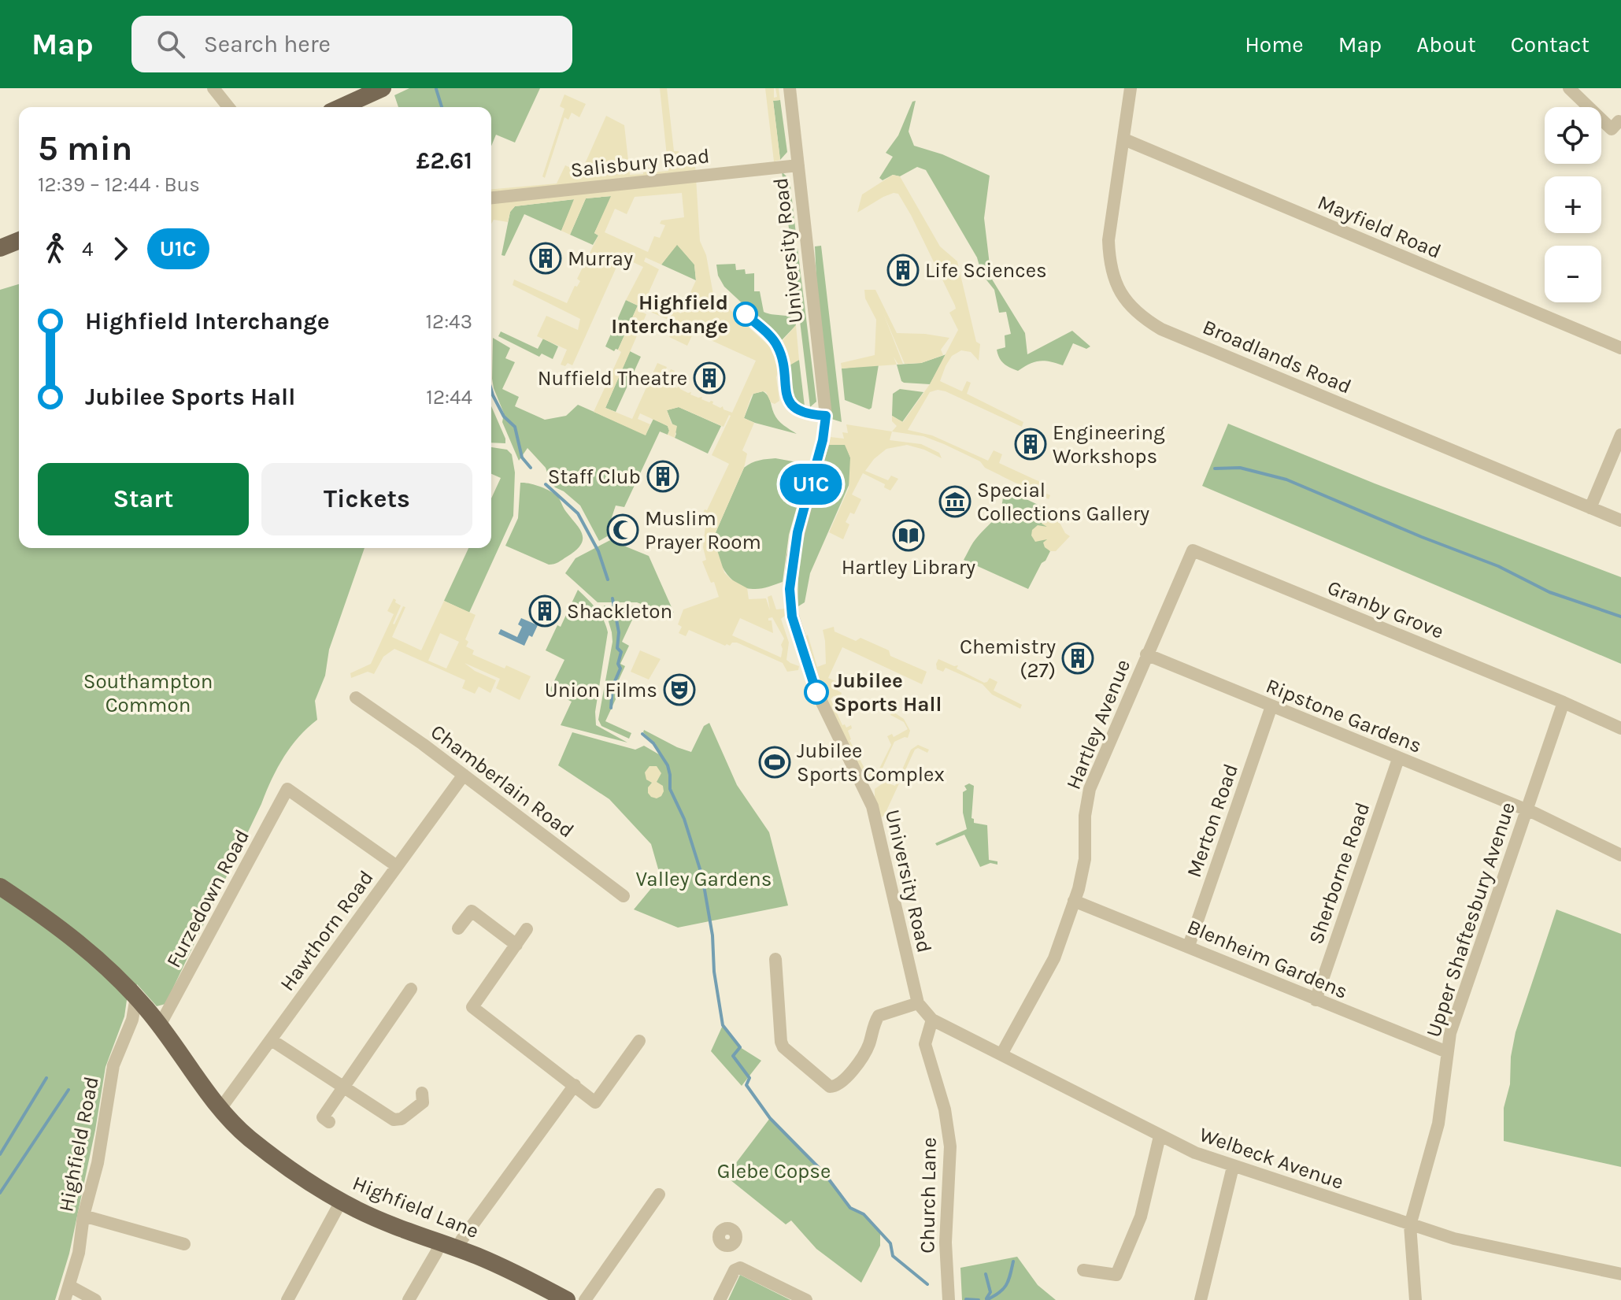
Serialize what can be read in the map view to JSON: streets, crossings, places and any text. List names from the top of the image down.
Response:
{
  "streets": {
    "main road": ["Highfield Lane"],
    "street": [
      "Salisbury Road",
      "Mayfield Road",
      "University Road",
      "Broadlands Road",
      "Granby Grove",
      "Ripstone Gardens",
      "Hartley Avenue",
      "Chamberlain Road",
      "Merton Road",
      "Sherborne Road",
      "Furzedown Road",
      "Upper Shaftesbury Avenue",
      "Hawthorn Road",
      "Blenheim Gardens",
      "Highfield Road",
      "Welbeck Avenue",
      "Church Lane"
    ]
  },
  "crossings": [
    ["Salisbury Road", "University Road"],
    ["Mayfield Road", "Broadlands Road"],
    ["University Road", "Welbeck Avenue"],
    ["University Road", "Church Lane"],
    ["Granby Grove", "Hartley Avenue"],
    ["Granby Grove", "Upper Shaftesbury Avenue"],
    ["Ripstone Gardens", "Hartley Avenue"],
    ["Ripstone Gardens", "Merton Road"],
    ["Ripstone Gardens", "Sherborne Road"],
    ["Ripstone Gardens", "Upper Shaftesbury Avenue"],
    ["Hartley Avenue", "Blenheim Gardens"],
    ["Hartley Avenue", "Welbeck Avenue"],
    ["Chamberlain Road", "Hawthorn Road"],
    ["Merton Road", "Blenheim Gardens"],
    ["Sherborne Road", "Blenheim Gardens"],
    ["Furzedown Road", "Hawthorn Road"],
    ["Furzedown Road", "Highfield Lane"],
    ["Upper Shaftesbury Avenue", "Blenheim Gardens"],
    ["Upper Shaftesbury Avenue", "Welbeck Avenue"],
    ["Hawthorn Road", "Highfield Lane"],
    ["Highfield Road", "Highfield Lane"],
    ["Welbeck Avenue", "Church Lane"]
  ],
  "parks": ["Southampton Common", "Valley Gardens", "Glebe Copse"],
  "places": {
    "building": [
      "Murray",
      "Life Sciences",
      "Nuffield Theatre",
      "Engineering Workshops",
      "Staff Club",
      "Shackleton",
      "Chemistry (27)"
    ],
    "other": ["Highfield Interchange", "Jubilee Sports Hall"],
    "museum": ["Special Collections Gallery"],
    "mosque": ["Muslim Prayer Room"],
    "library": ["Hartley Library"],
    "theatre": ["Union Films"],
    "sports": ["Jubilee Sports Complex"]
  },
  "lines": ["bus line U1C"],
  "page": {
    "header": "Map",
    "search": "Search here",
    "nav": [
      "Home",
      "Map",
      "About",
      "Contact"
    ],
    "on_map": "U1C",
    "map_buttons": ["+", "−"],
    "heading": ["5 min", "12:39 – 12:44 · Bus", "£2.61"],
    "legs": ["4", "U1C"],
    "list": [
      {
        "name": "Highfield Interchange",
        "value": "12:43"
      },
      {
        "name": "Jubilee Sports Hall",
        "value": "12:44"
      }
    ],
    "buttons": ["Start", "Tickets"]
  }
}
